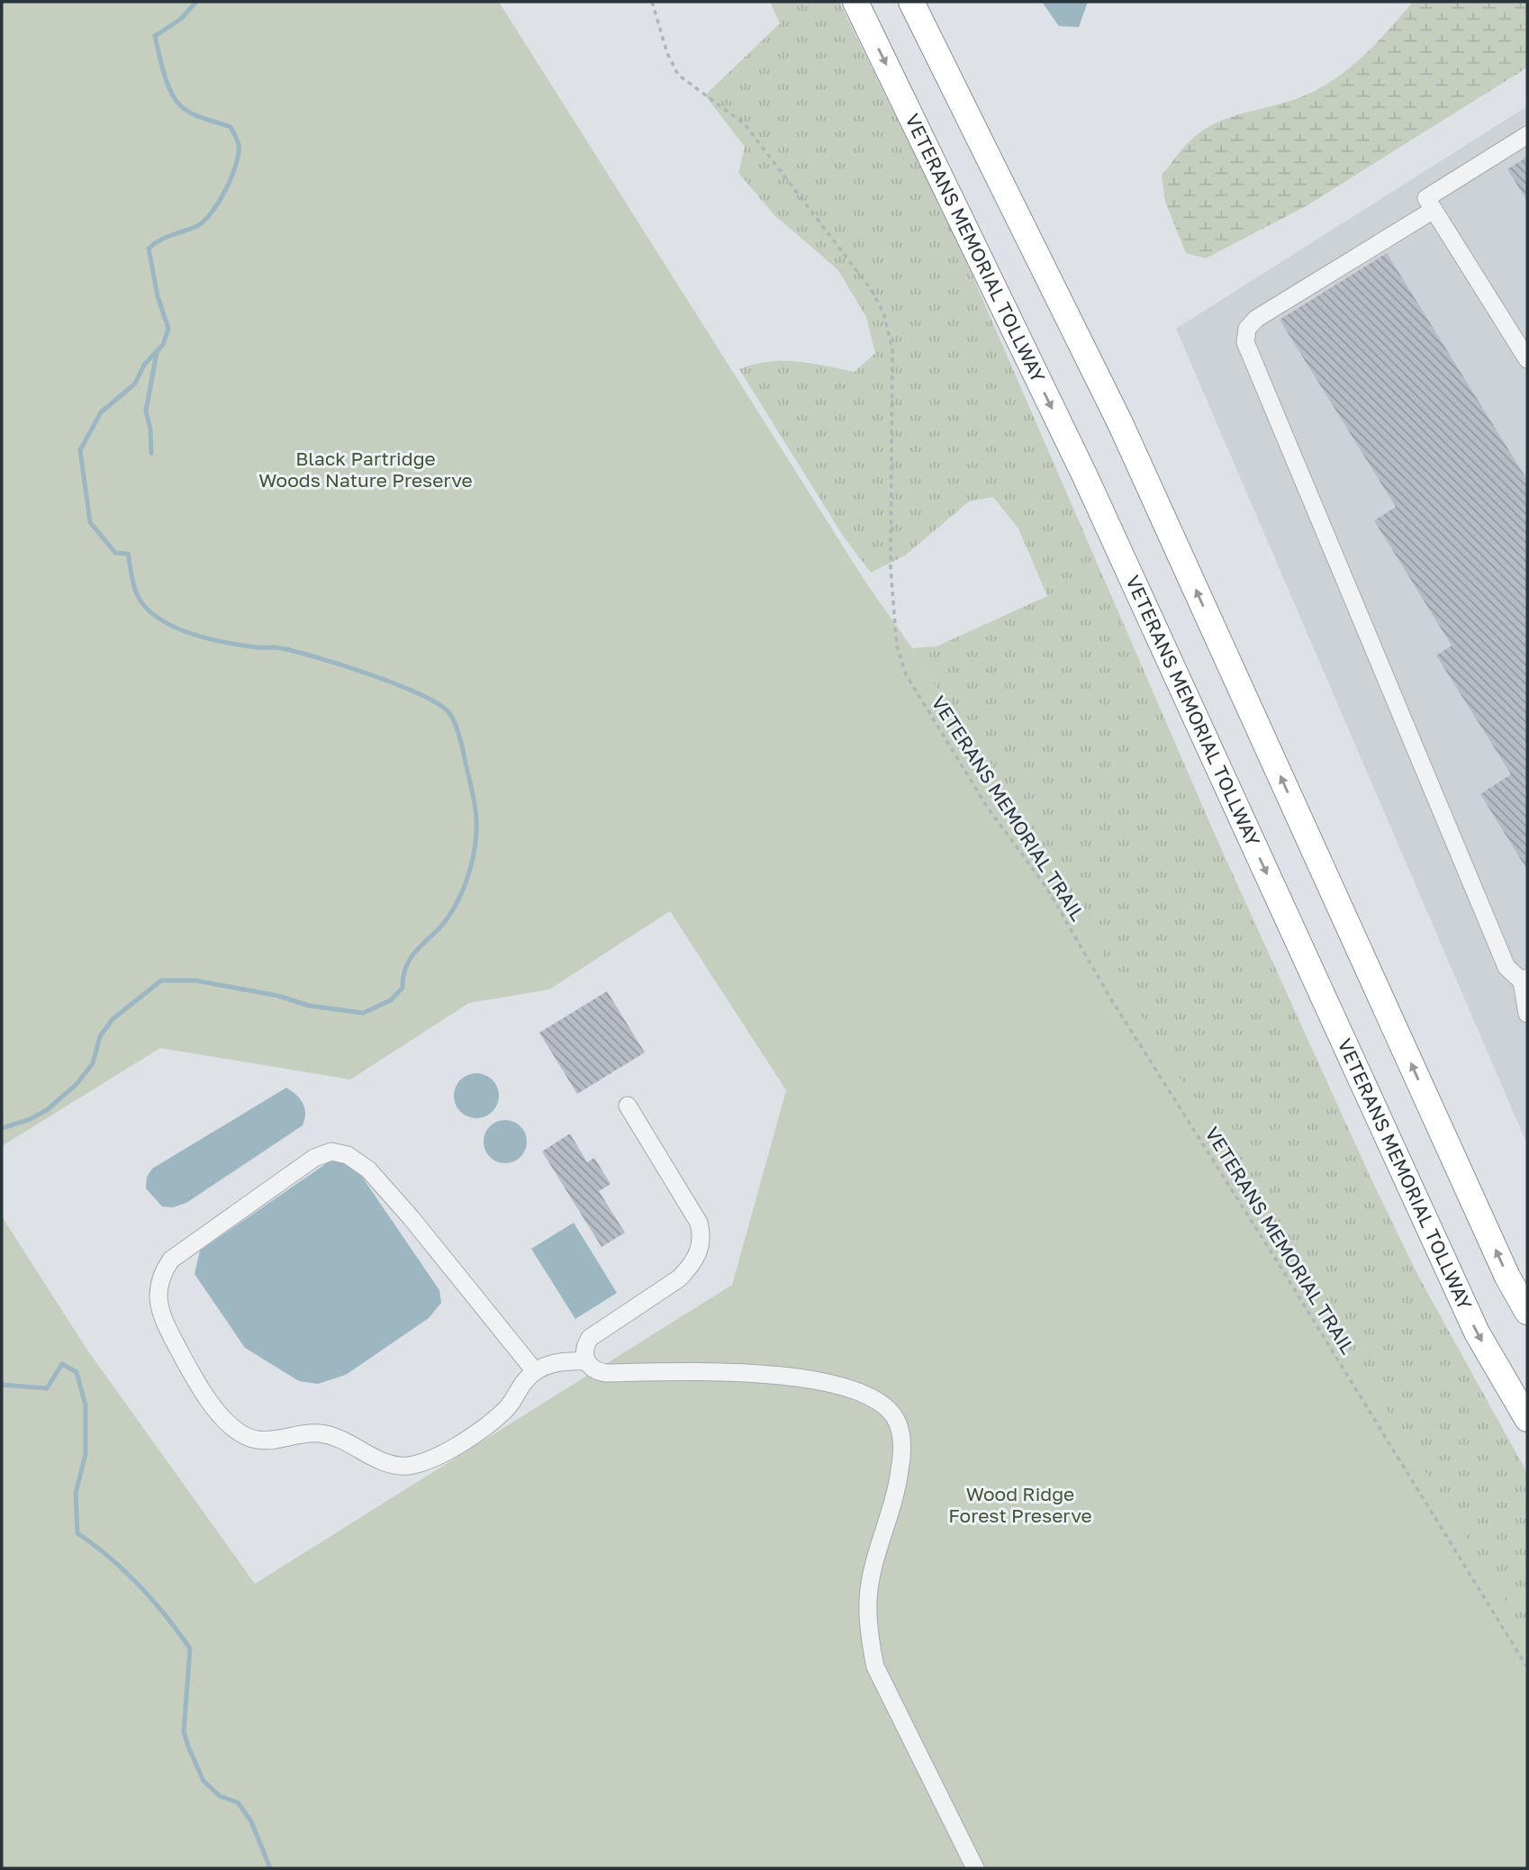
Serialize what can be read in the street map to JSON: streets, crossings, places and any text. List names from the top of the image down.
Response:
{
  "streets": {
    "highway": ["VETERANS MEMORIAL TOLLWAY"],
    "path": ["VETERANS MEMORIAL TRAIL"]
  },
  "parks": ["Black Partridge Woods Nature Preserve", "Wood Ridge Forest Preserve"]
}
